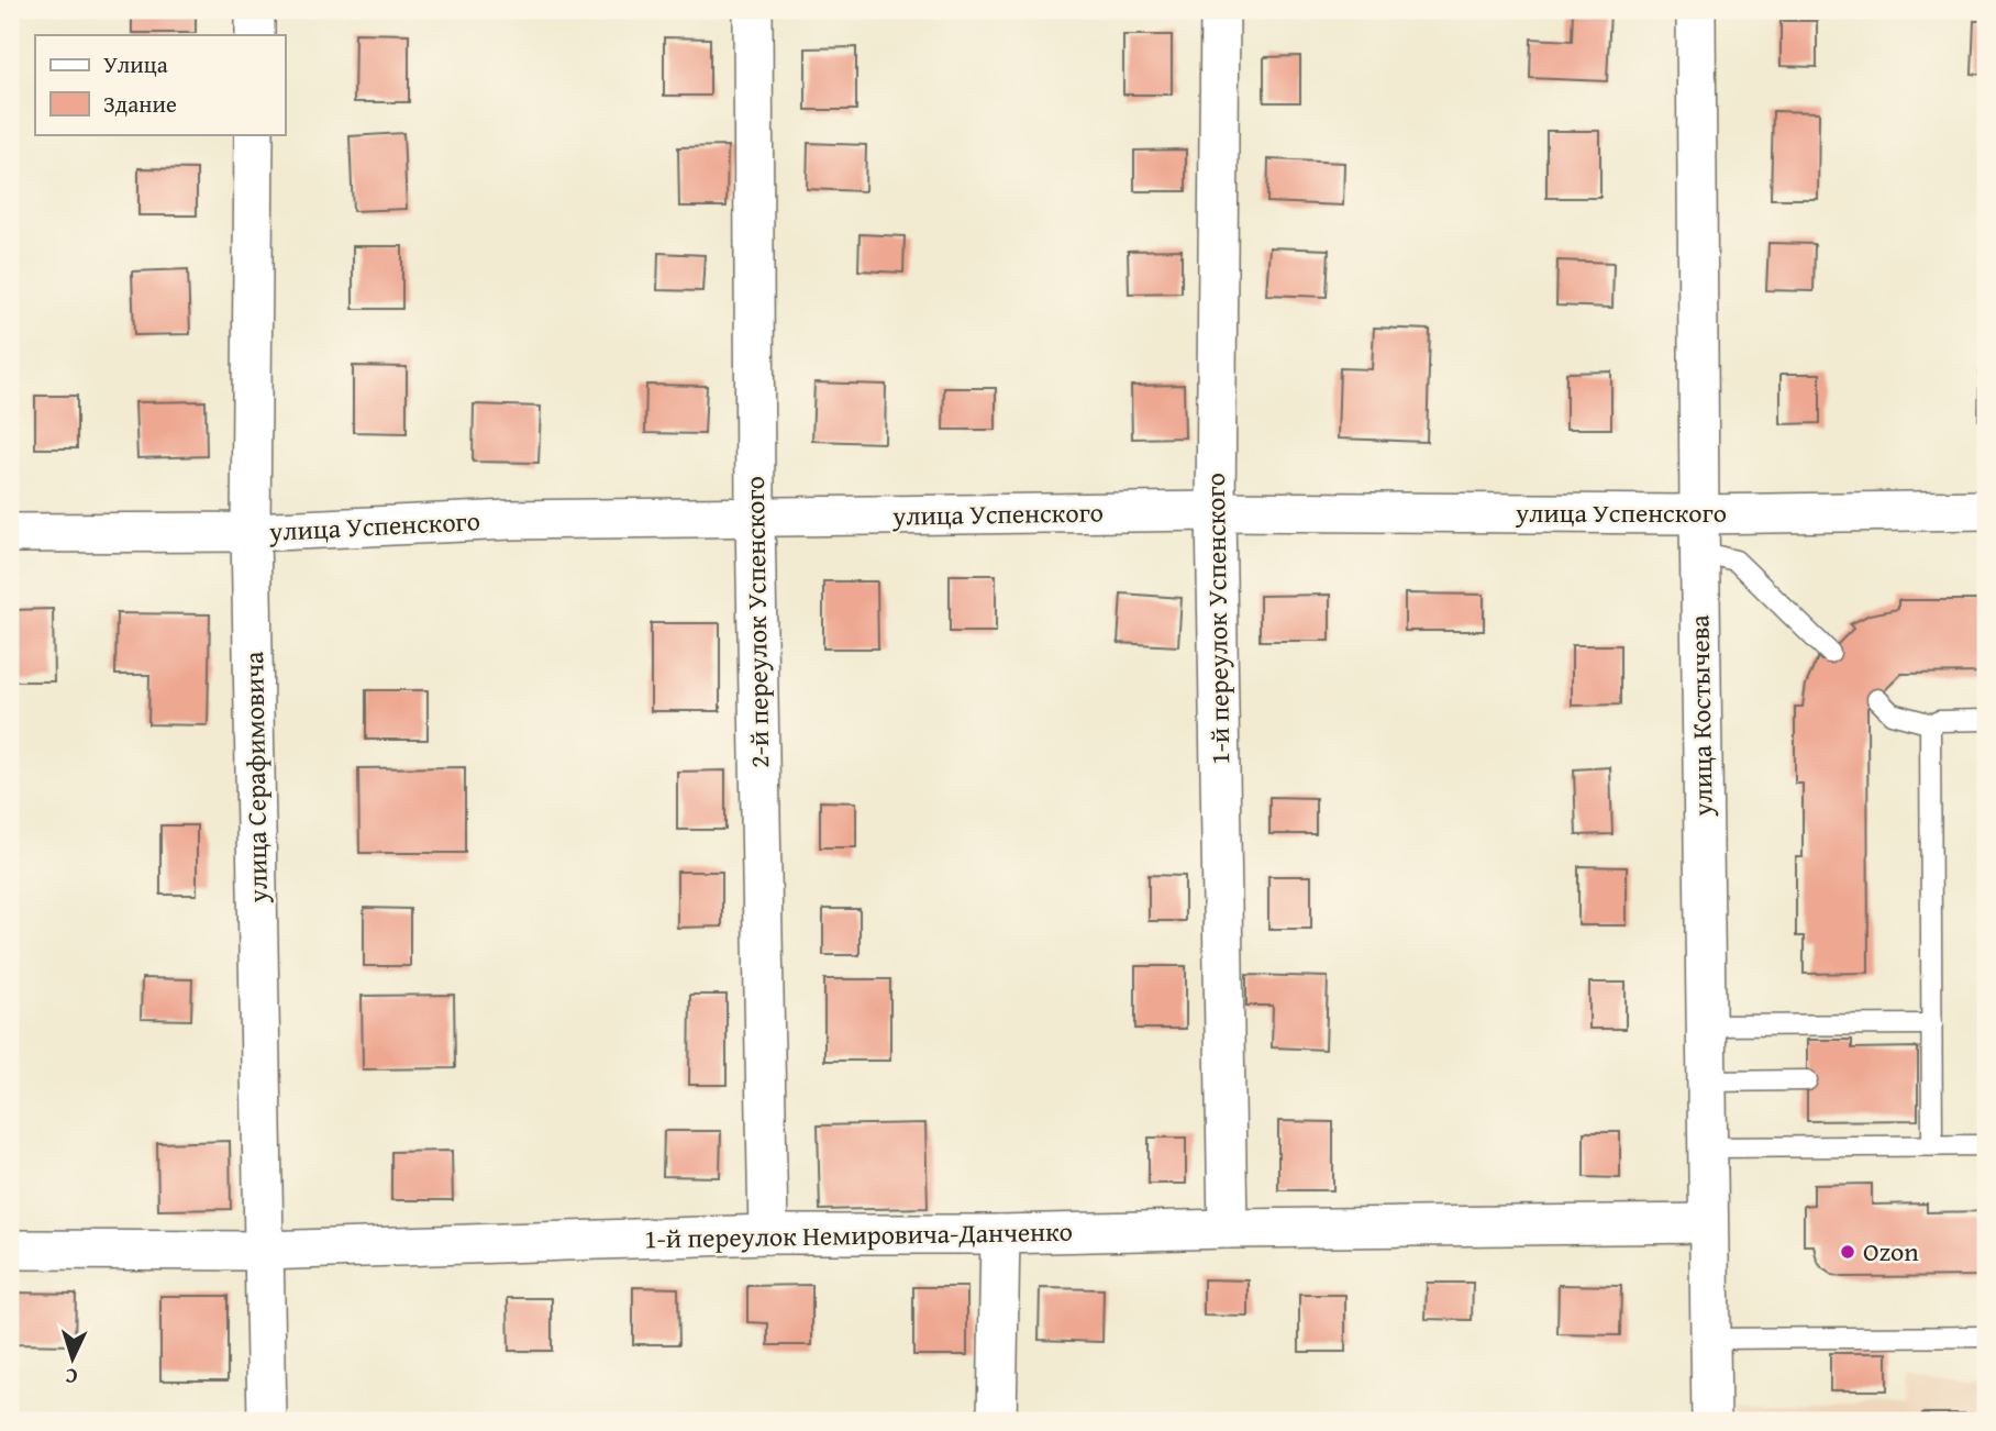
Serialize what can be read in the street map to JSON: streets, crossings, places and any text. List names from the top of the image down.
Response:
{
  "streets": {
    "street": [
      "улица Успенского",
      "1-й переулок Успенского",
      "2-й переулок Успенского",
      "улица Костычева",
      "улица Серафимовича",
      "1-й переулок Немировича-Данченко"
    ]
  },
  "crossings": [
    ["улица Успенского", "1-й переулок Успенского"],
    ["улица Успенского", "2-й переулок Успенского"],
    ["улица Успенского", "улица Костычева"],
    ["улица Успенского", "улица Серафимовича"],
    ["1-й переулок Успенского", "1-й переулок Немировича-Данченко"],
    ["2-й переулок Успенского", "1-й переулок Немировича-Данченко"],
    ["улица Костычева", "1-й переулок Немировича-Данченко"],
    ["улица Серафимовича", "1-й переулок Немировича-Данченко"]
  ],
  "places": ["Ozon"],
  "legend": ["Улица", "Здание"],
  "north": "bottom"
}
